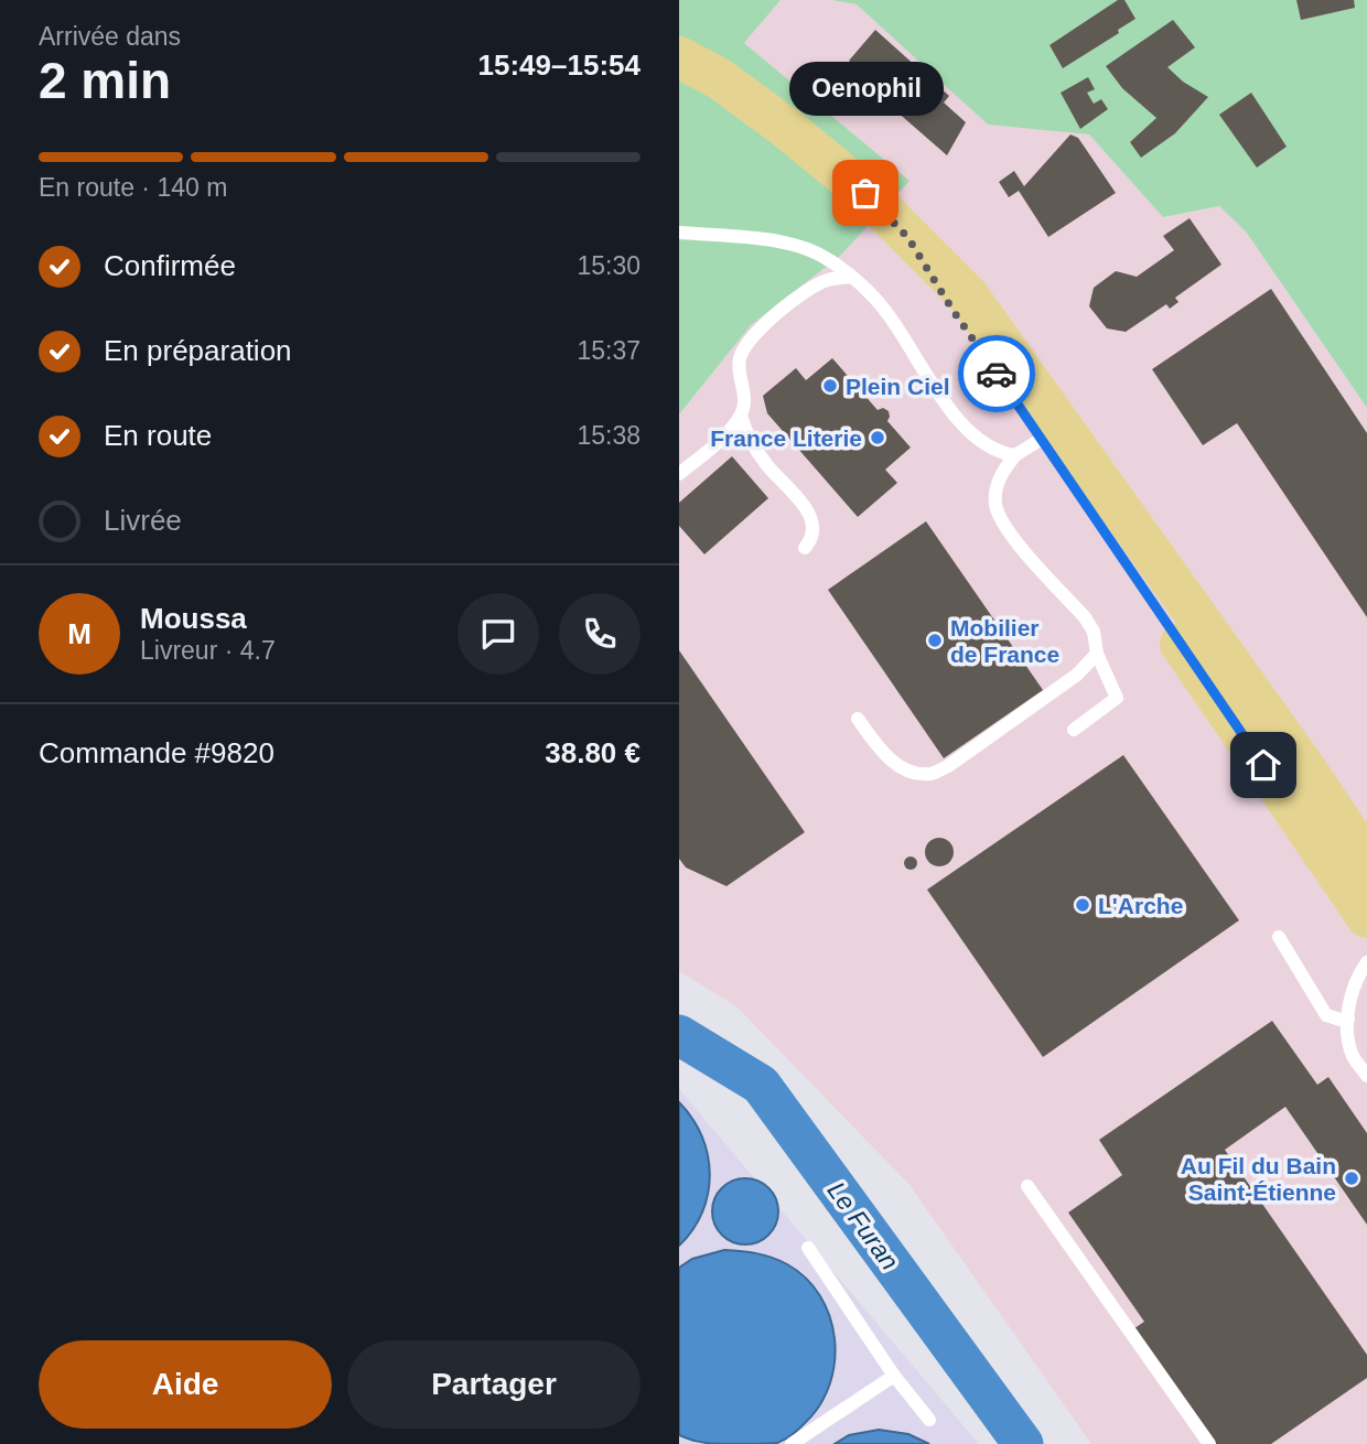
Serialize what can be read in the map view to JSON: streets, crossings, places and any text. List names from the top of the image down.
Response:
{
  "water": ["Le Furan"],
  "places": [
    "Oenophil",
    "Plein Ciel",
    "France Literie",
    "Mobilier de France",
    "L'Arche",
    "Au Fil du Bain Saint-Étienne"
  ],
  "page": {
    "heading": ["2 min", "Arrivée dans", "15:49–15:54"],
    "panel": [
      "Moussa",
      "Livreur · 4.7",
      "Commande #9820",
      "38.80 €"
    ],
    "bubble": "Oenophil",
    "bar": "En route · 140 m",
    "list": [
      ["Confirmée", "15:30"],
      ["En préparation", "15:37"],
      ["En route", "15:38"],
      "Livrée"
    ],
    "round": "M",
    "buttons": ["Aide", "Partager"]
  }
}
